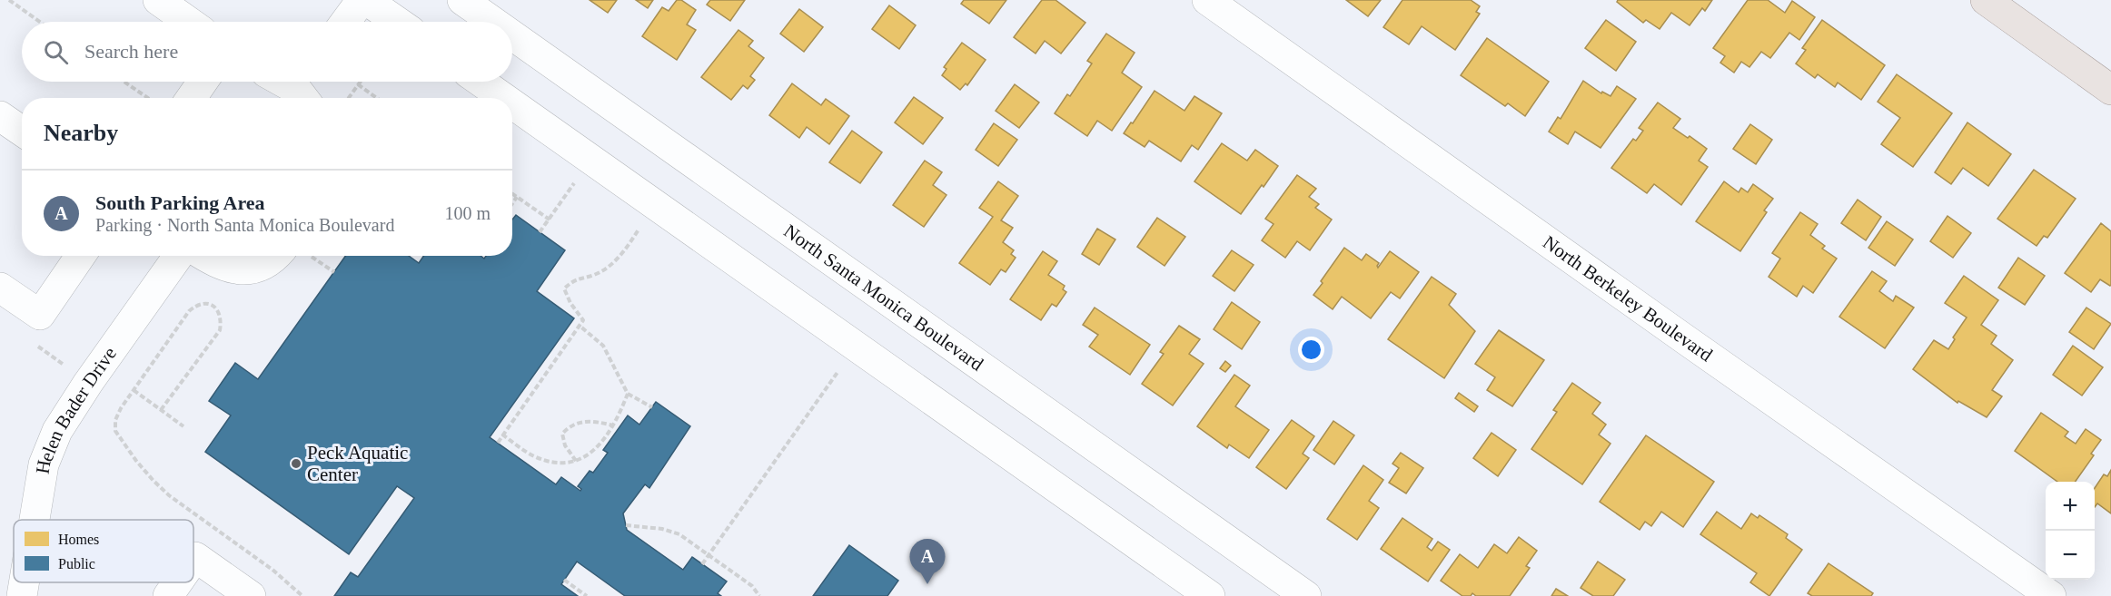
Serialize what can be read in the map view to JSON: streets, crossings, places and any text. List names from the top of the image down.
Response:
{
  "streets": {
    "street": ["North Santa Monica Boulevard", "North Berkeley Boulevard", "Helen Bader Drive"]
  },
  "places": ["Peck Aquatic Center"],
  "legend": ["Homes", "Public"],
  "page": {
    "search": "Search here",
    "heading": "Nearby",
    "list": [
      {
        "mark": "A",
        "name": "South Parking Area",
        "note": "Parking · North Santa Monica Boulevard",
        "value": "100 m"
      }
    ],
    "map_buttons": ["+", "−"],
    "pins": "A"
  }
}
